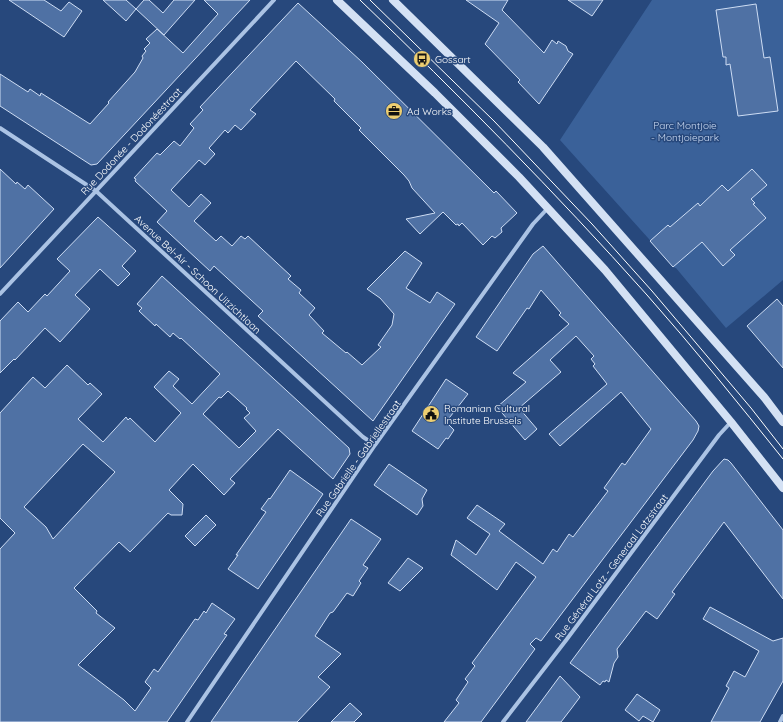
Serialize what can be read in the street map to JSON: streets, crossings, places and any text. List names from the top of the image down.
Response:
{
  "streets": {
    "street": [
      "Rue Dodonée - Dodonéestraat",
      "Avenue Bel-Air - Schoon Uitzichtlaan",
      "Rue Gabrielle - Gabriellestraat",
      "Rue Général Lotz - Generaal Lotzstraat"
    ]
  },
  "crossings": [
    ["Rue Dodonée - Dodonéestraat", "Avenue Bel-Air - Schoon Uitzichtlaan"],
    ["Avenue Bel-Air - Schoon Uitzichtlaan", "Rue Gabrielle - Gabriellestraat"]
  ],
  "parks": ["Parc Montjoie - Montjoiepark"],
  "places": {
    "bus stop": ["Gossart"],
    "office": ["Ad Works"],
    "public building": ["Romanian Cultural Institute Brussels"]
  }
}
